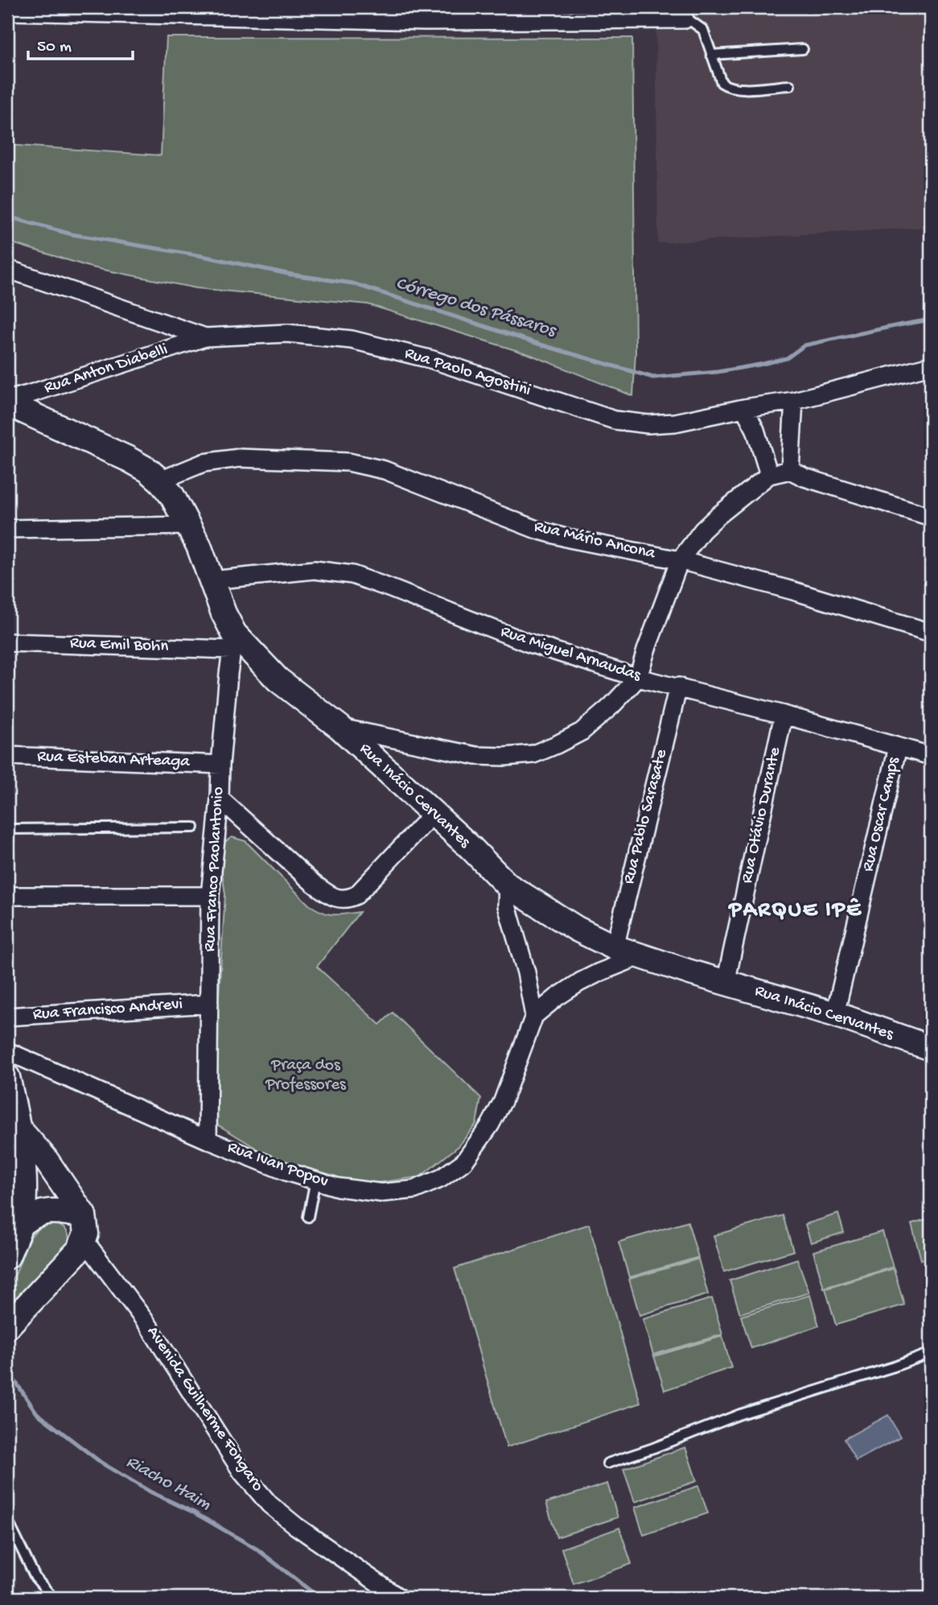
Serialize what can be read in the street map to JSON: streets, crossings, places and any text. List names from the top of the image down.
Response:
{
  "streets": {
    "main road": ["Rua Inácio Cervantes"],
    "street": [
      "Rua Anton Diabelli",
      "Rua Paolo Agostini",
      "Rua Mário Ancona",
      "Rua Emil Bohn",
      "Rua Miguel Arnaudas",
      "Rua Esteban Arteaga",
      "Rua Oscar Camps",
      "Rua Otávio Durante",
      "Rua Pablo Sarasate",
      "Rua Franco Paolantonio",
      "Rua Francisco Andrevi",
      "Rua Ivan Popov",
      "Avenida Guilherme Fongaro"
    ]
  },
  "crossings": [
    ["Rua Anton Diabelli", "Rua Paolo Agostini"],
    ["Rua Anton Diabelli", "Rua Inácio Cervantes"],
    ["Rua Mário Ancona", "Rua Inácio Cervantes"],
    ["Rua Emil Bohn", "Rua Inácio Cervantes"],
    ["Rua Emil Bohn", "Rua Franco Paolantonio"],
    ["Rua Miguel Arnaudas", "Rua Inácio Cervantes"],
    ["Rua Miguel Arnaudas", "Rua Oscar Camps"],
    ["Rua Miguel Arnaudas", "Rua Otávio Durante"],
    ["Rua Miguel Arnaudas", "Rua Pablo Sarasate"],
    ["Rua Esteban Arteaga", "Rua Franco Paolantonio"],
    ["Rua Inácio Cervantes", "Rua Oscar Camps"],
    ["Rua Inácio Cervantes", "Rua Otávio Durante"],
    ["Rua Inácio Cervantes", "Rua Pablo Sarasate"],
    ["Rua Inácio Cervantes", "Rua Franco Paolantonio"],
    ["Rua Franco Paolantonio", "Rua Francisco Andrevi"],
    ["Rua Franco Paolantonio", "Rua Ivan Popov"]
  ],
  "districts": ["PARQUE IPÊ"],
  "water": ["Córrego dos Pássaros", "Riacho Itaim"],
  "parks": ["Praça dos Professores"],
  "scale_bar": "50 m"
}
